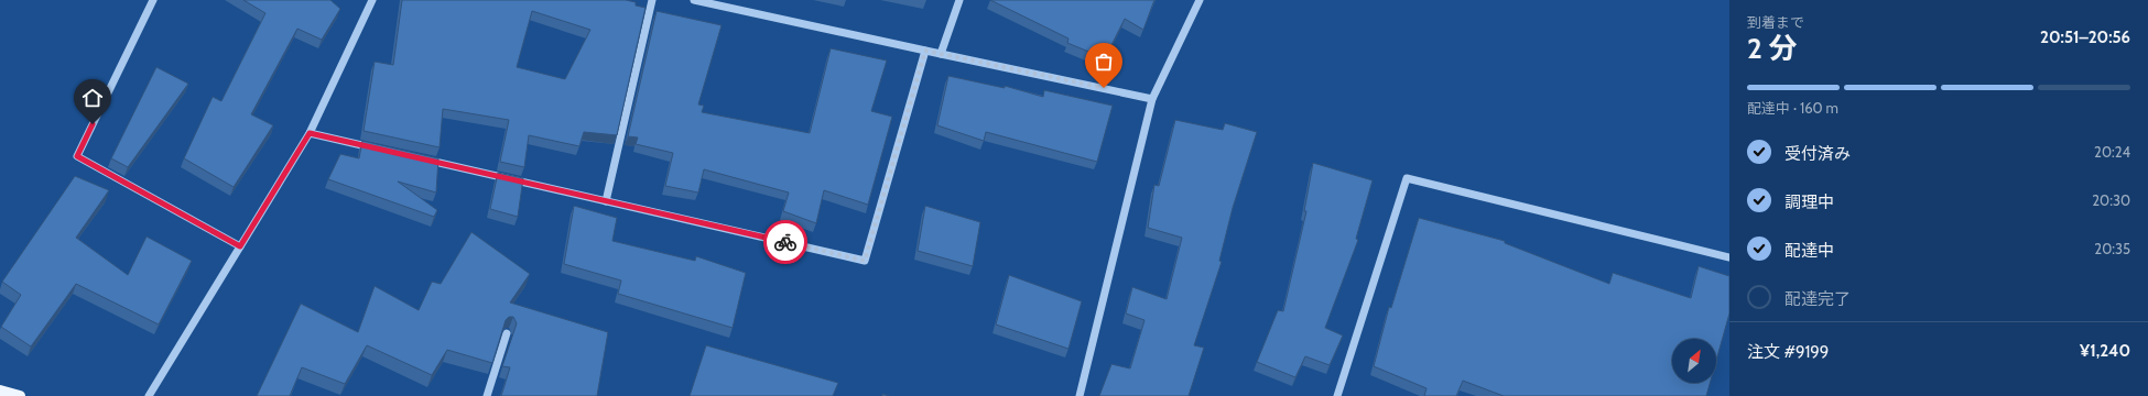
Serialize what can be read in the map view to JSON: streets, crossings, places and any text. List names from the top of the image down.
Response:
{
  "north": "top right",
  "page": {
    "heading": ["2 分", "到着まで", "20:51–20:56"],
    "panel": ["注文 #9199", "¥1,240"],
    "bar": "配達中 · 160 m",
    "list": [
      ["受付済み", "20:24"],
      ["調理中", "20:30"],
      ["配達中", "20:35"],
      "配達完了"
    ]
  }
}
